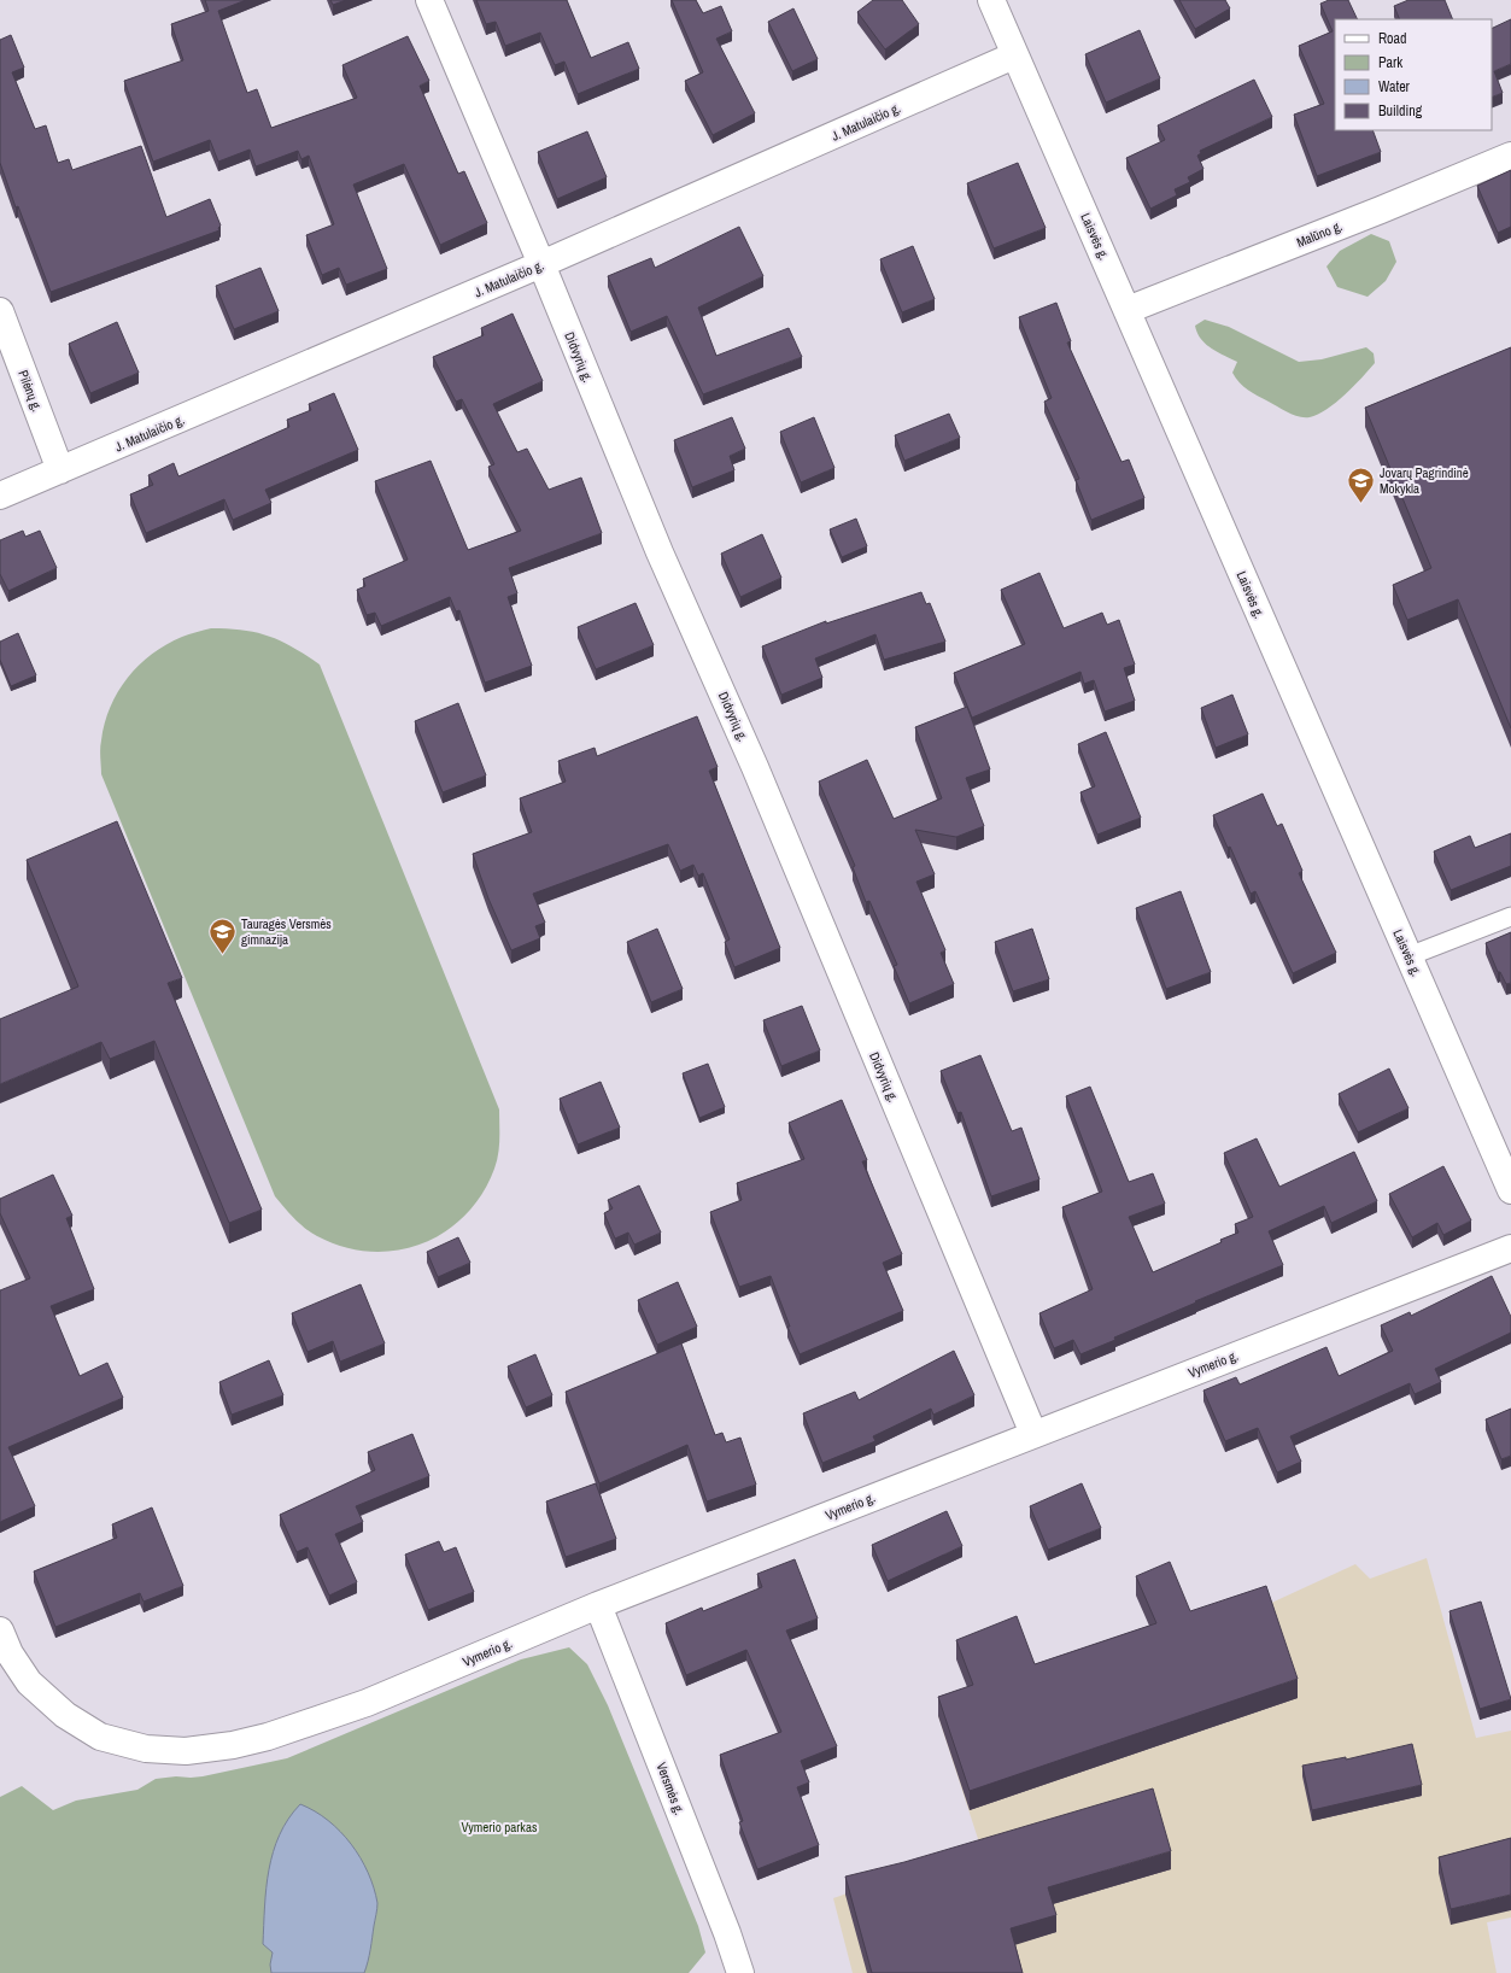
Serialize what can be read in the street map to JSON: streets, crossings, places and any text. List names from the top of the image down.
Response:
{
  "streets": {
    "street": [
      "J. Matulaičio g.",
      "Malūno g.",
      "Laisvės g.",
      "Didvyrių g.",
      "Pilėnų g.",
      "Vymerio g.",
      "Versmės g."
    ]
  },
  "crossings": [
    ["J. Matulaičio g.", "Laisvės g."],
    ["J. Matulaičio g.", "Didvyrių g."],
    ["J. Matulaičio g.", "Pilėnų g."],
    ["Malūno g.", "Laisvės g."],
    ["Didvyrių g.", "Vymerio g."],
    ["Vymerio g.", "Versmės g."]
  ],
  "parks": ["Vymerio parkas"],
  "places": {
    "school or university": ["Jovarų Pagrindinė Mokykla", "Tauragės Versmės gimnazija"]
  },
  "legend": [
    "Road",
    "Park",
    "Water",
    "Building"
  ]
}
